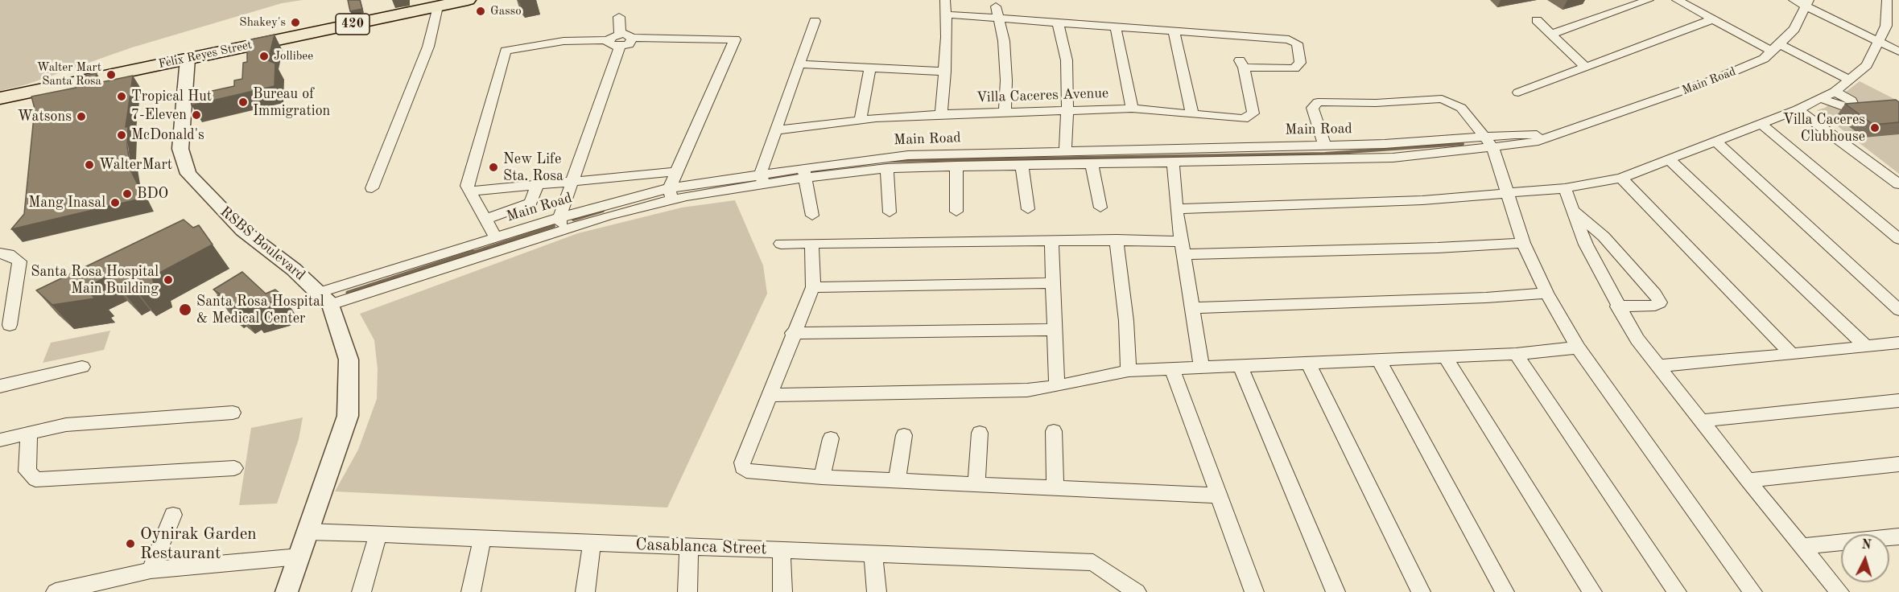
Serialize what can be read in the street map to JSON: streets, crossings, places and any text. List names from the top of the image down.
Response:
{
  "streets": {
    "main road": ["420", "Felix Reyes Street"],
    "street": [
      "Main Road",
      "Villa Caceres Avenue",
      "RSBS Boulevard",
      "Casablanca Street"
    ]
  },
  "crossings": [
    ["Felix Reyes Street", "RSBS Boulevard"],
    ["Main Road", "RSBS Boulevard"],
    ["RSBS Boulevard", "Casablanca Street"]
  ],
  "places": [
    "Gasso",
    "Shakey's",
    "Jollibee",
    "Walter Mart Santa Rosa",
    "Tropical Hut",
    "Bureau of Immigration",
    "7-Eleven",
    "Watsons",
    "Villa Caceres Clubhouse",
    "McDonald's",
    "WalterMart",
    "New Life Sta. Rosa",
    "BDO",
    "Mang Inasal",
    "Santa Rosa Hospital Main Building",
    "Santa Rosa Hospital & Medical Center",
    "Oynirak Garden Restaurant"
  ],
  "north": "top"
}
